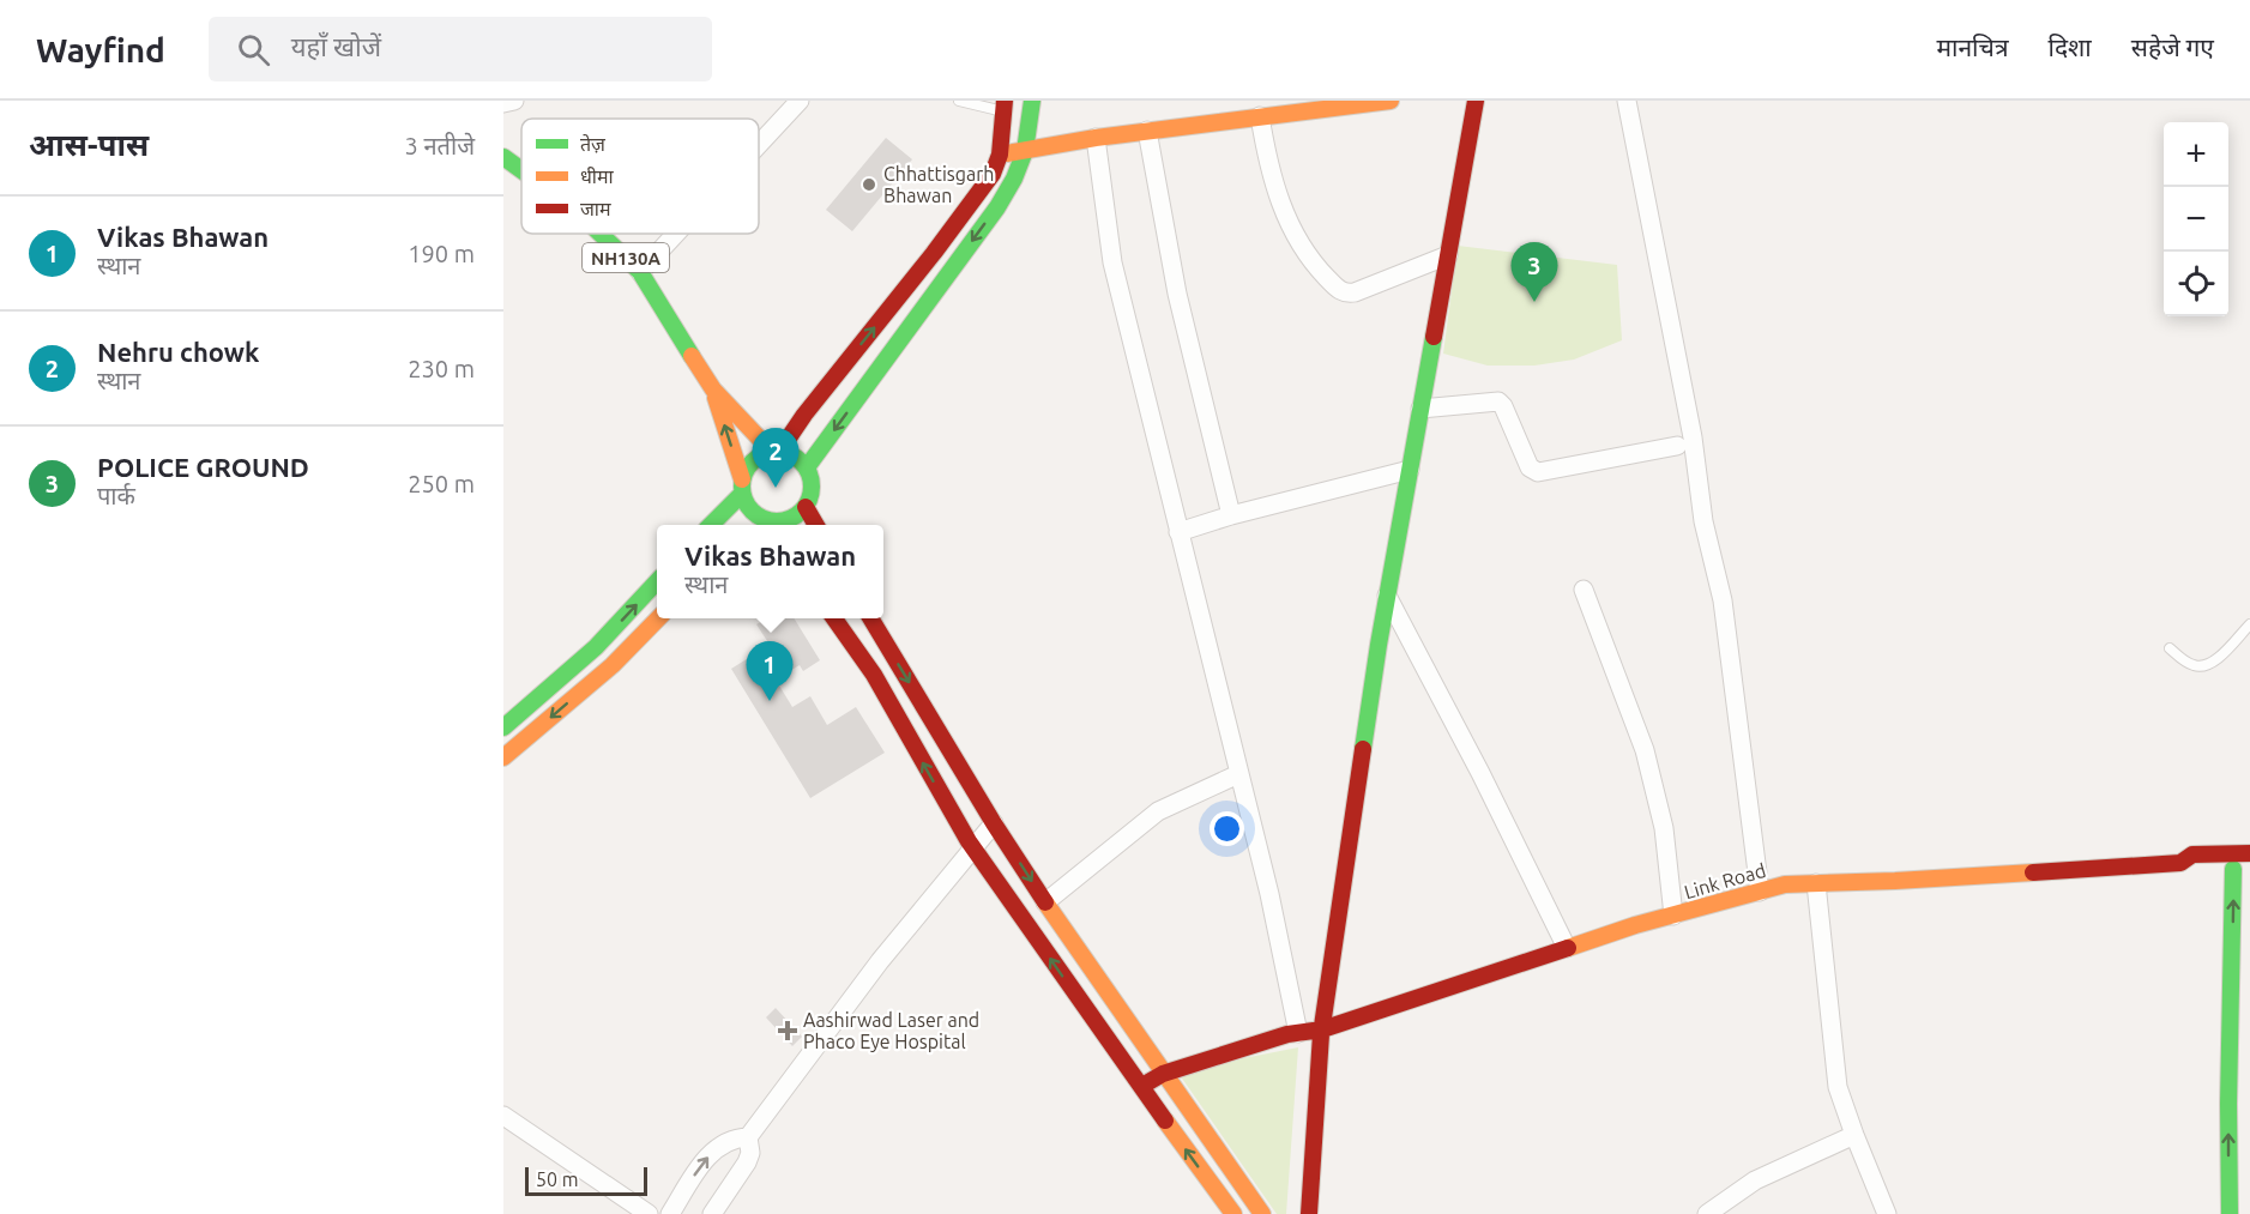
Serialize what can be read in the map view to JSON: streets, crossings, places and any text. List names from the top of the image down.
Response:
{
  "streets": {
    "main road": ["NH130A", "Link Road"]
  },
  "places": {
    "other": ["Chhattisgarh Bhawan"],
    "health": ["Aashirwad Laser and Phaco Eye Hospital"]
  },
  "legend": ["तेज़", "धीमा", "जाम"],
  "scale_bar": "50 m",
  "page": {
    "header": "Wayfind",
    "search": "यहाँ खोजें",
    "nav": ["मानचित्र", "दिशा", "सहेजे गए"],
    "heading": ["आस-पास", "3 नतीजे"],
    "map_buttons": ["+", "−"],
    "list": [
      {
        "mark": "1",
        "name": "Vikas Bhawan",
        "note": "स्थान",
        "value": "190 m"
      },
      {
        "mark": "2",
        "name": "Nehru chowk",
        "note": "स्थान",
        "value": "230 m"
      },
      {
        "mark": "3",
        "name": "POLICE GROUND",
        "note": "पार्क",
        "value": "250 m"
      }
    ],
    "pins": ["3", "2", "1"],
    "popup": ["Vikas Bhawan", "स्थान"],
    "scale": "50 m"
  }
}
